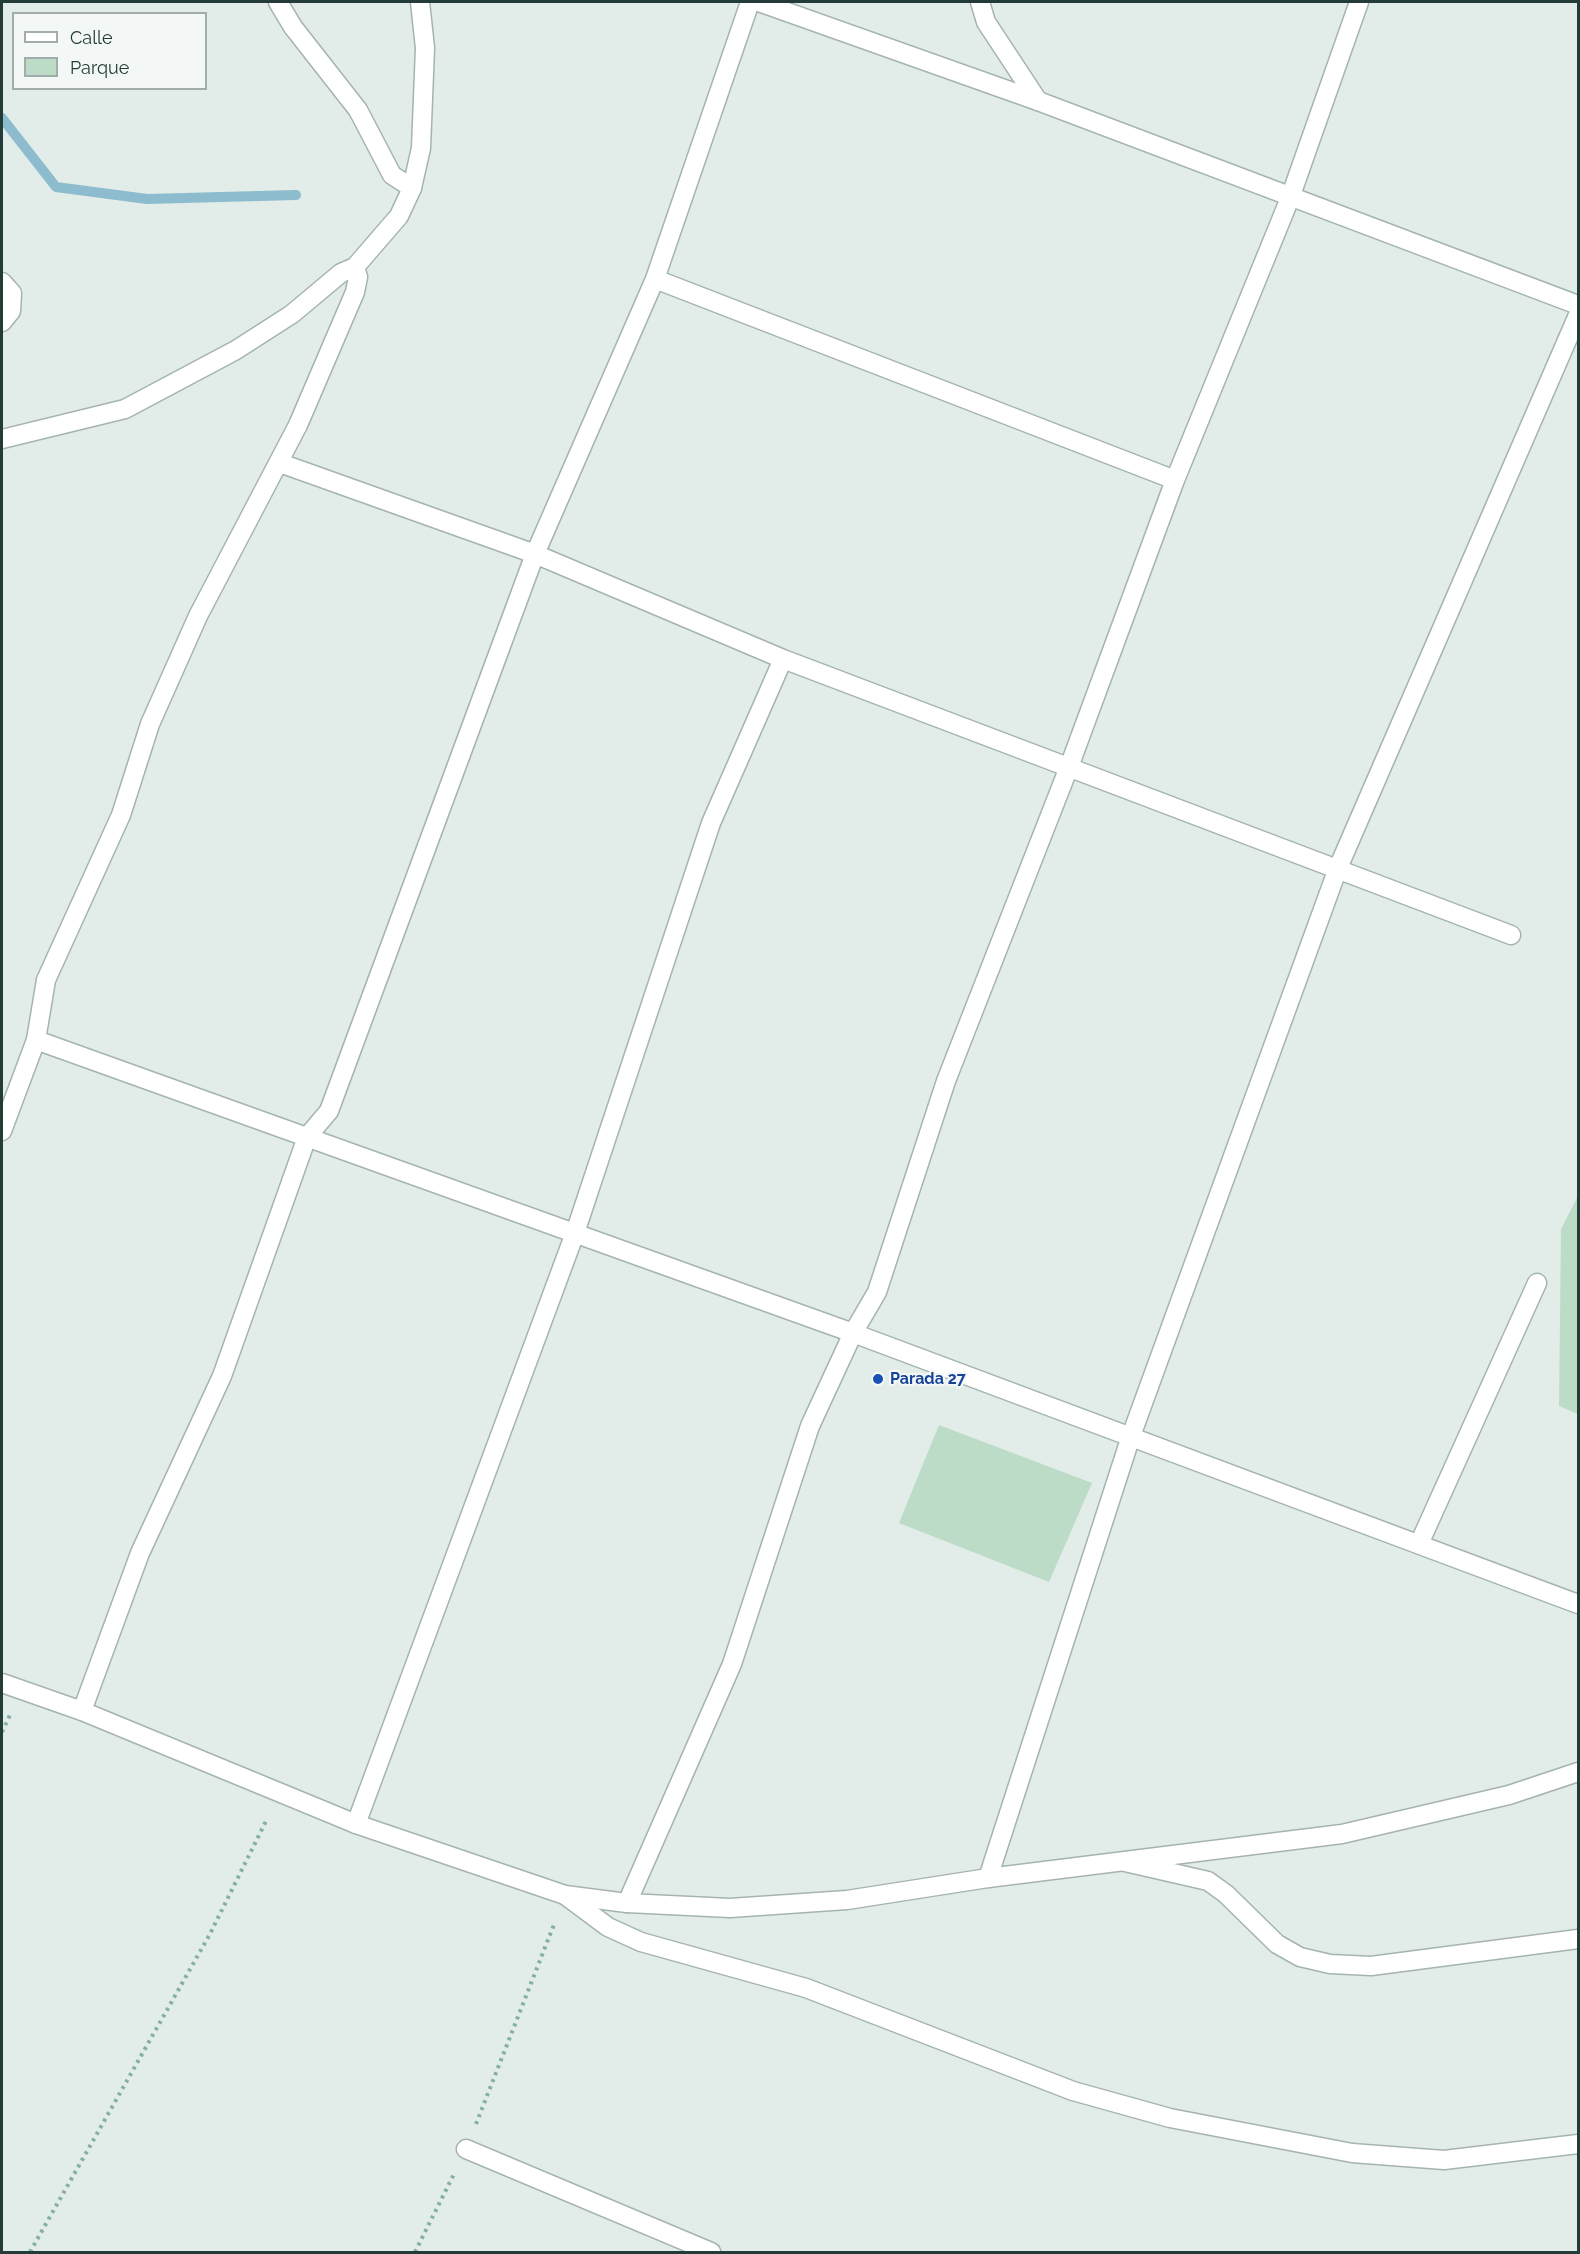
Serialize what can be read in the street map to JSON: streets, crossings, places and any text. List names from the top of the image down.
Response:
{
  "places": ["Parada 27"],
  "legend": ["Calle", "Parque"]
}
